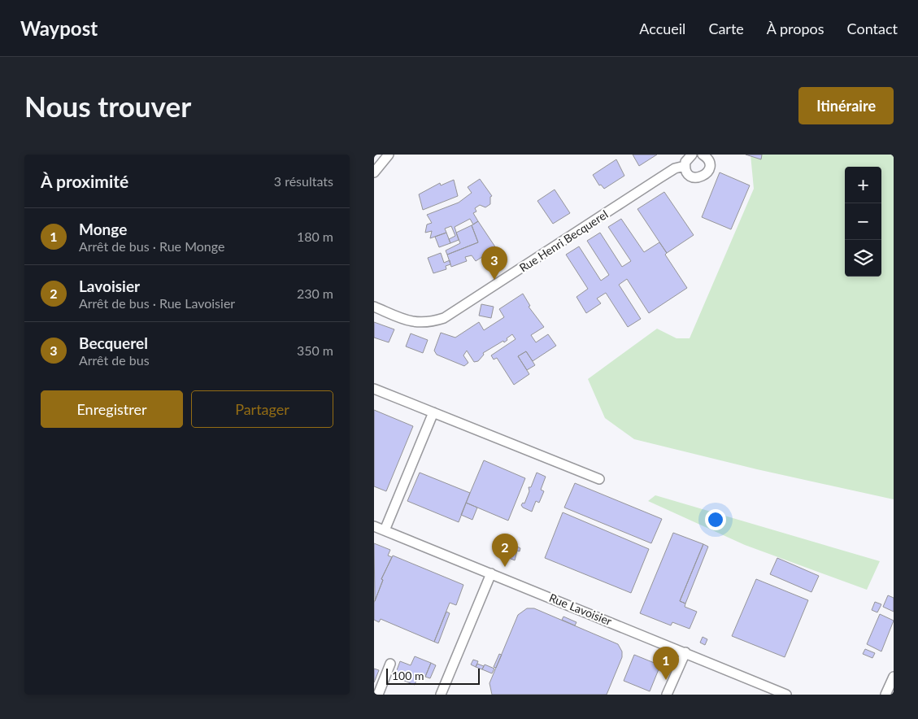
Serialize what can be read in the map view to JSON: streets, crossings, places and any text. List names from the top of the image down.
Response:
{
  "streets": {
    "street": ["Rue Henri Becquerel", "Rue Lavoisier"]
  },
  "scale_bar": "100 m",
  "page": {
    "header": "Waypost",
    "nav": [
      "Accueil",
      "Carte",
      "À propos",
      "Contact"
    ],
    "buttons": [
      "Itinéraire",
      ["Enregistrer", "Partager"]
    ],
    "title": "Nous trouver",
    "heading": ["À proximité", "3 résultats"],
    "map_buttons": ["+", "−"],
    "list": [
      {
        "mark": "1",
        "name": "Monge",
        "note": "Arrêt de bus · Rue Monge",
        "value": "180 m"
      },
      {
        "mark": "2",
        "name": "Lavoisier",
        "note": "Arrêt de bus · Rue Lavoisier",
        "value": "230 m"
      },
      {
        "mark": "3",
        "name": "Becquerel",
        "note": "Arrêt de bus",
        "value": "350 m"
      }
    ],
    "pins": ["3", "2", "1"],
    "scale": "100 m"
  }
}
